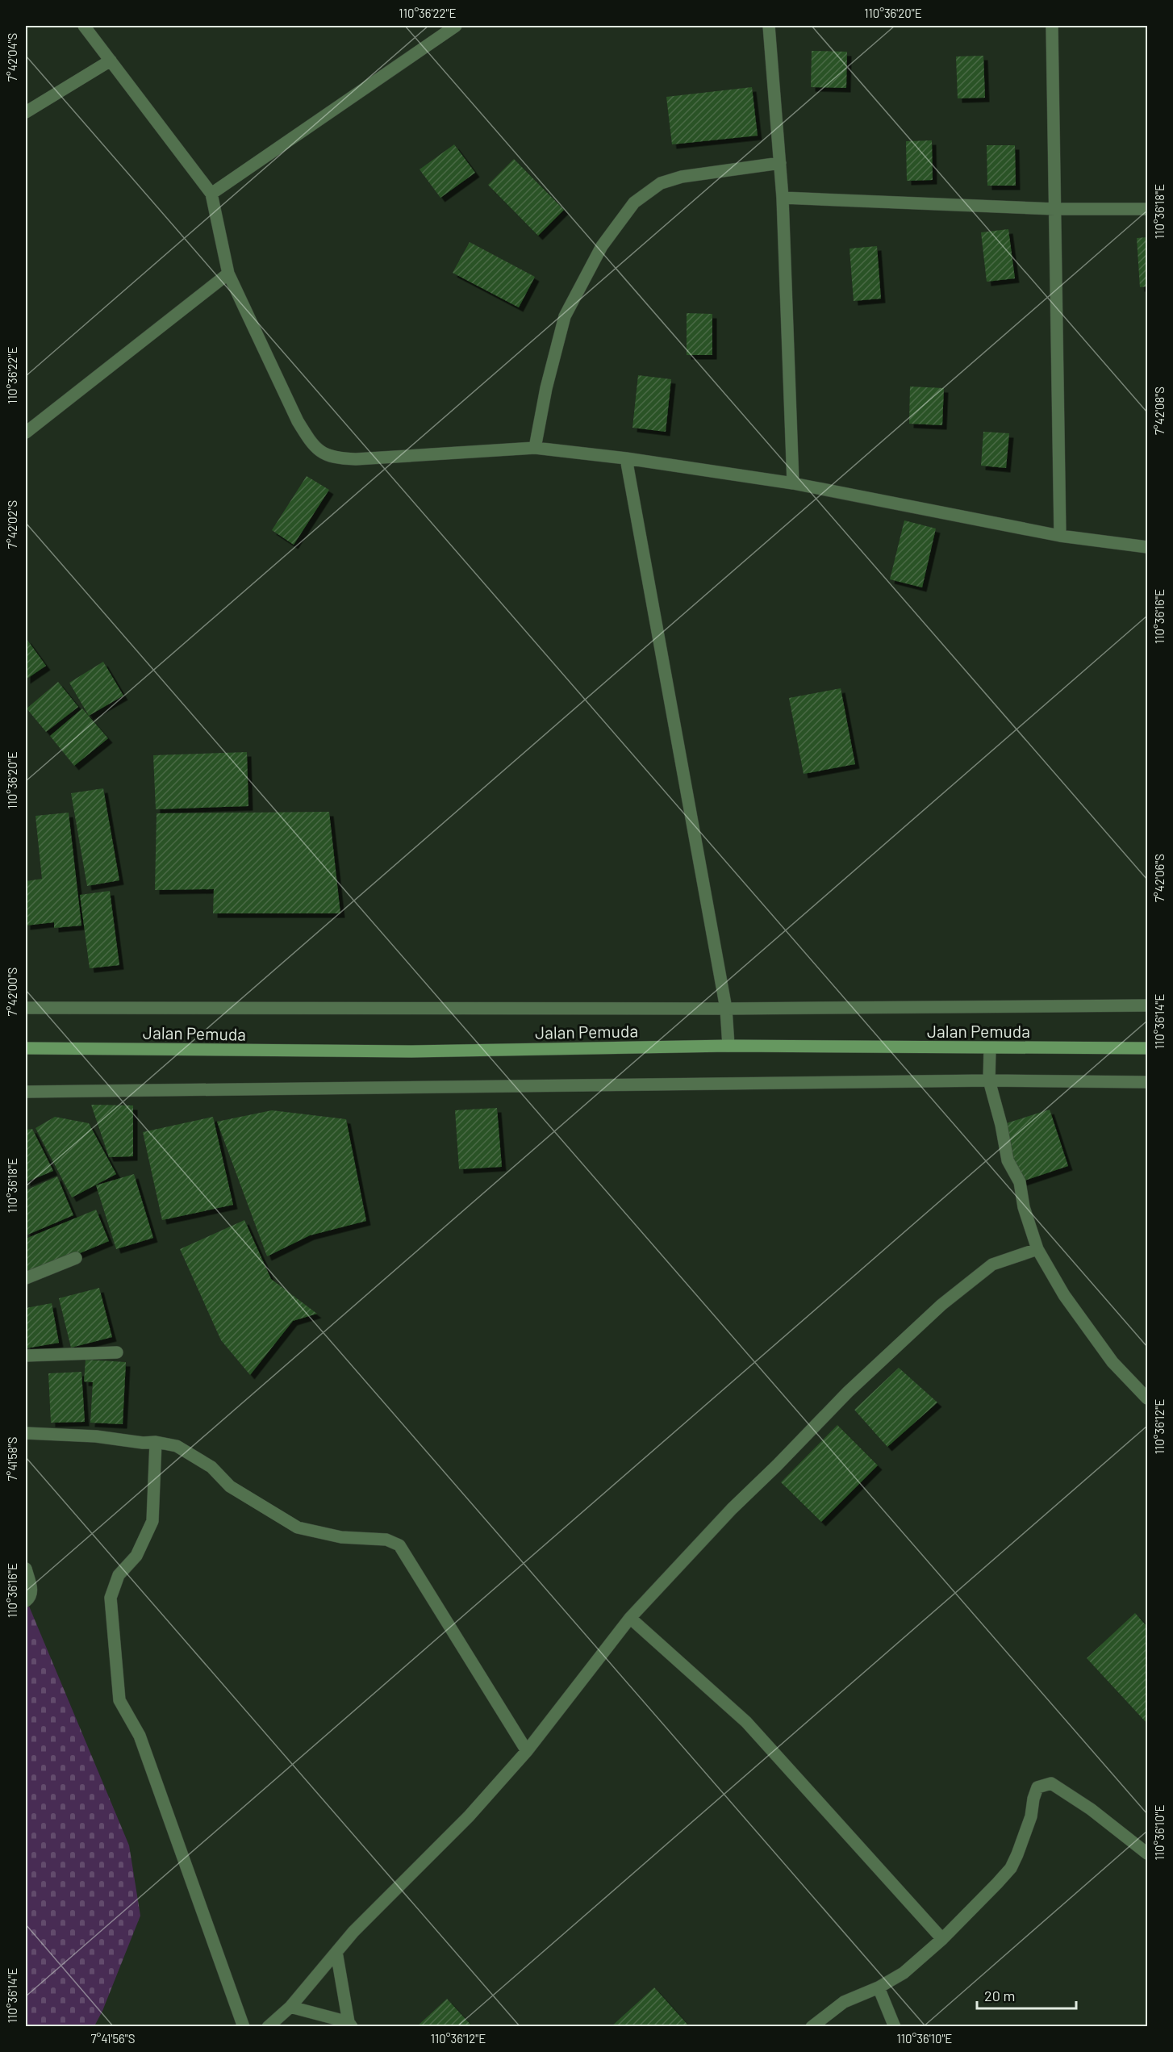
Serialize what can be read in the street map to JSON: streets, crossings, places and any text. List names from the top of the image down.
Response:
{
  "streets": {
    "main road": ["Jalan Pemuda"]
  },
  "scale_bar": "20 m",
  "coordinates": [
    "110°36'22\"E",
    "110°36'20\"E",
    "7°42'04\"S",
    "110°36'18\"E",
    "7°42'08\"S",
    "7°42'02\"S",
    "110°36'16\"E",
    "7°42'06\"S",
    "7°42'00\"S",
    "110°36'14\"E",
    "110°36'12\"E",
    "7°41'58\"S",
    "110°36'10\"E",
    "7°41'56\"S"
  ]
}
